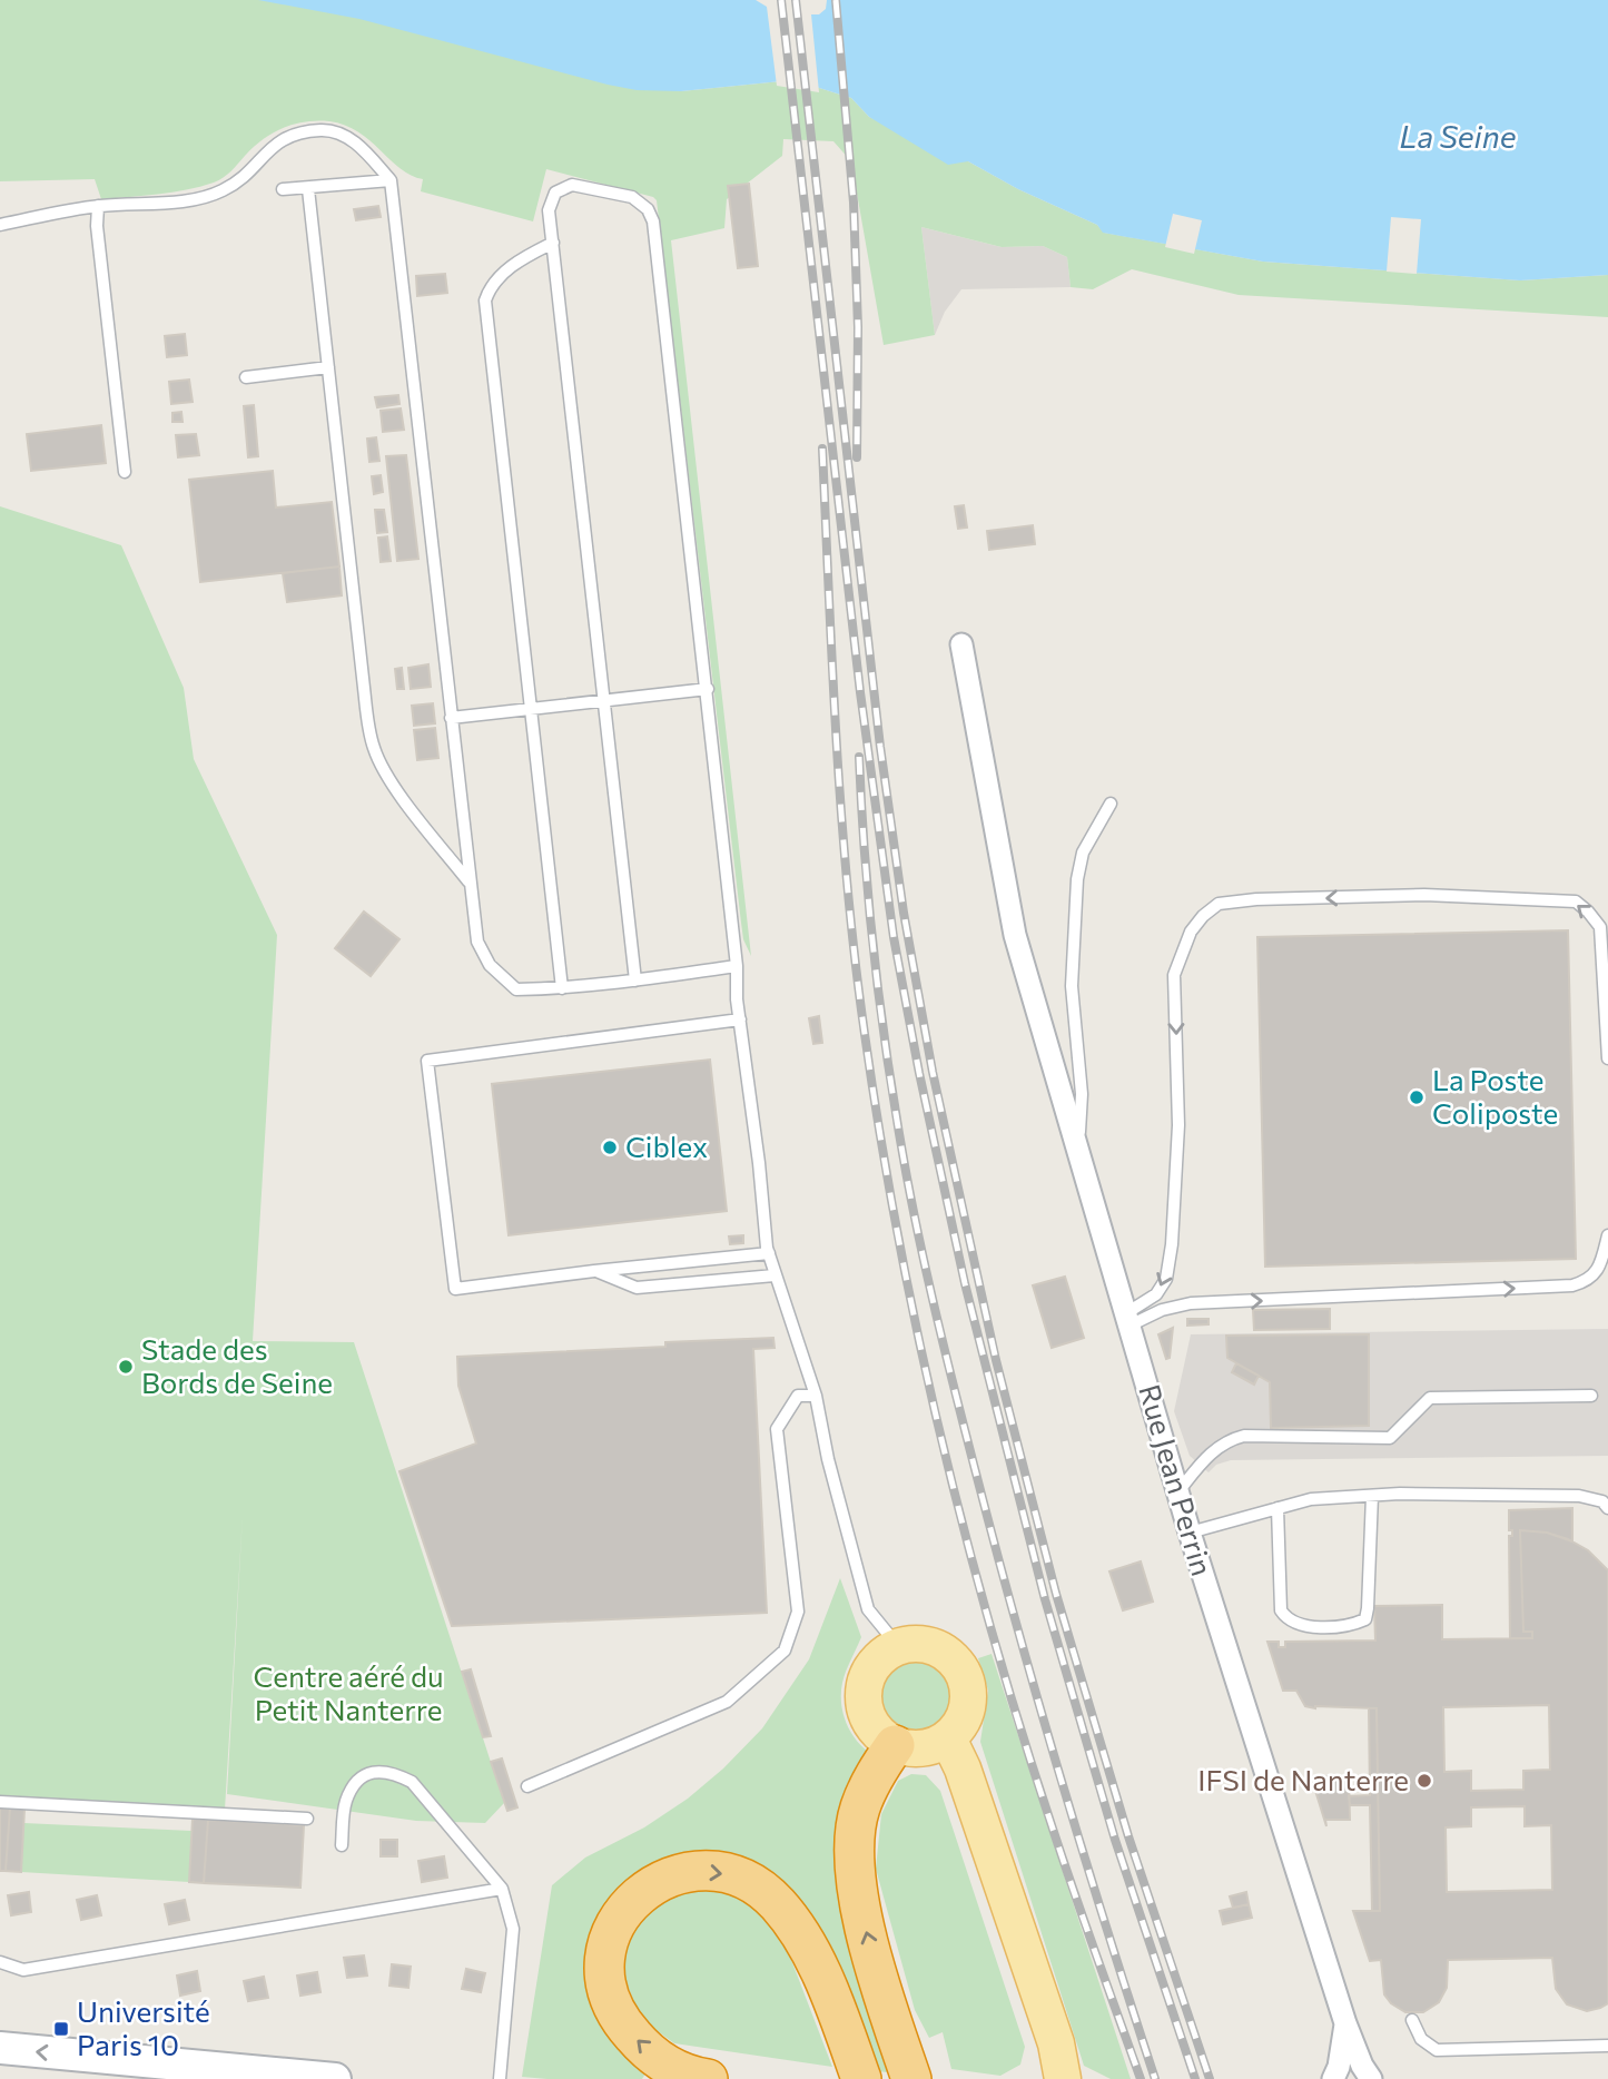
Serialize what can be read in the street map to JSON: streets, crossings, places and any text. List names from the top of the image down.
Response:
{
  "streets": {
    "street": ["Rue Jean Perrin"]
  },
  "water": ["La Seine"],
  "parks": ["Centre aéré du Petit Nanterre"],
  "places": {
    "other": [
      "La Poste Coliposte",
      "Ciblex",
      "Stade des Bords de Seine",
      "IFSI de Nanterre"
    ],
    "transit": ["Université Paris 10"]
  }
}
